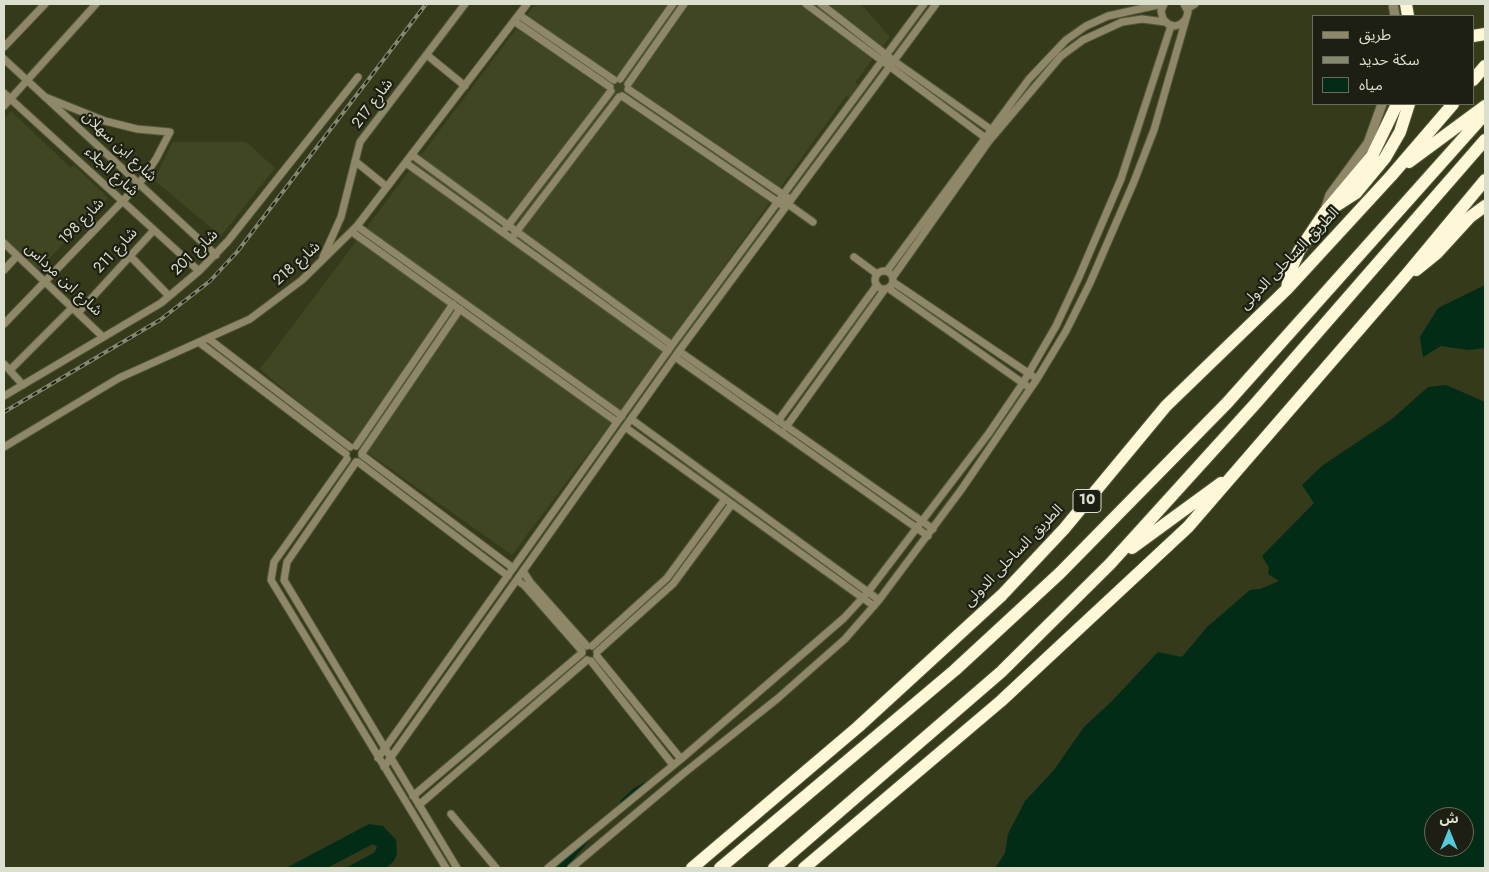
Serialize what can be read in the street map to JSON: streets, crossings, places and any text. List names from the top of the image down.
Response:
{
  "streets": {
    "highway": ["الطريق الساحلى الدولى", "10"],
    "street": [
      "شارع 217",
      "شارع ابن سهلان",
      "شارع الجلاء",
      "شارع 198",
      "شارع 211",
      "شارع 201",
      "شارع 218",
      "شارع ابن مرداس"
    ]
  },
  "crossings": [
    ["شارع 217", "شارع 218"],
    ["شارع ابن سهلان", "شارع 198"],
    ["شارع ابن سهلان", "شارع 201"],
    ["شارع الجلاء", "شارع 198"],
    ["شارع الجلاء", "شارع 211"],
    ["شارع الجلاء", "شارع 201"],
    ["شارع 198", "شارع ابن مرداس"],
    ["شارع 211", "شارع ابن مرداس"],
    ["شارع 201", "شارع ابن مرداس"]
  ],
  "legend": ["طريق", "سكة حديد", "مياه"],
  "north": "top"
}
